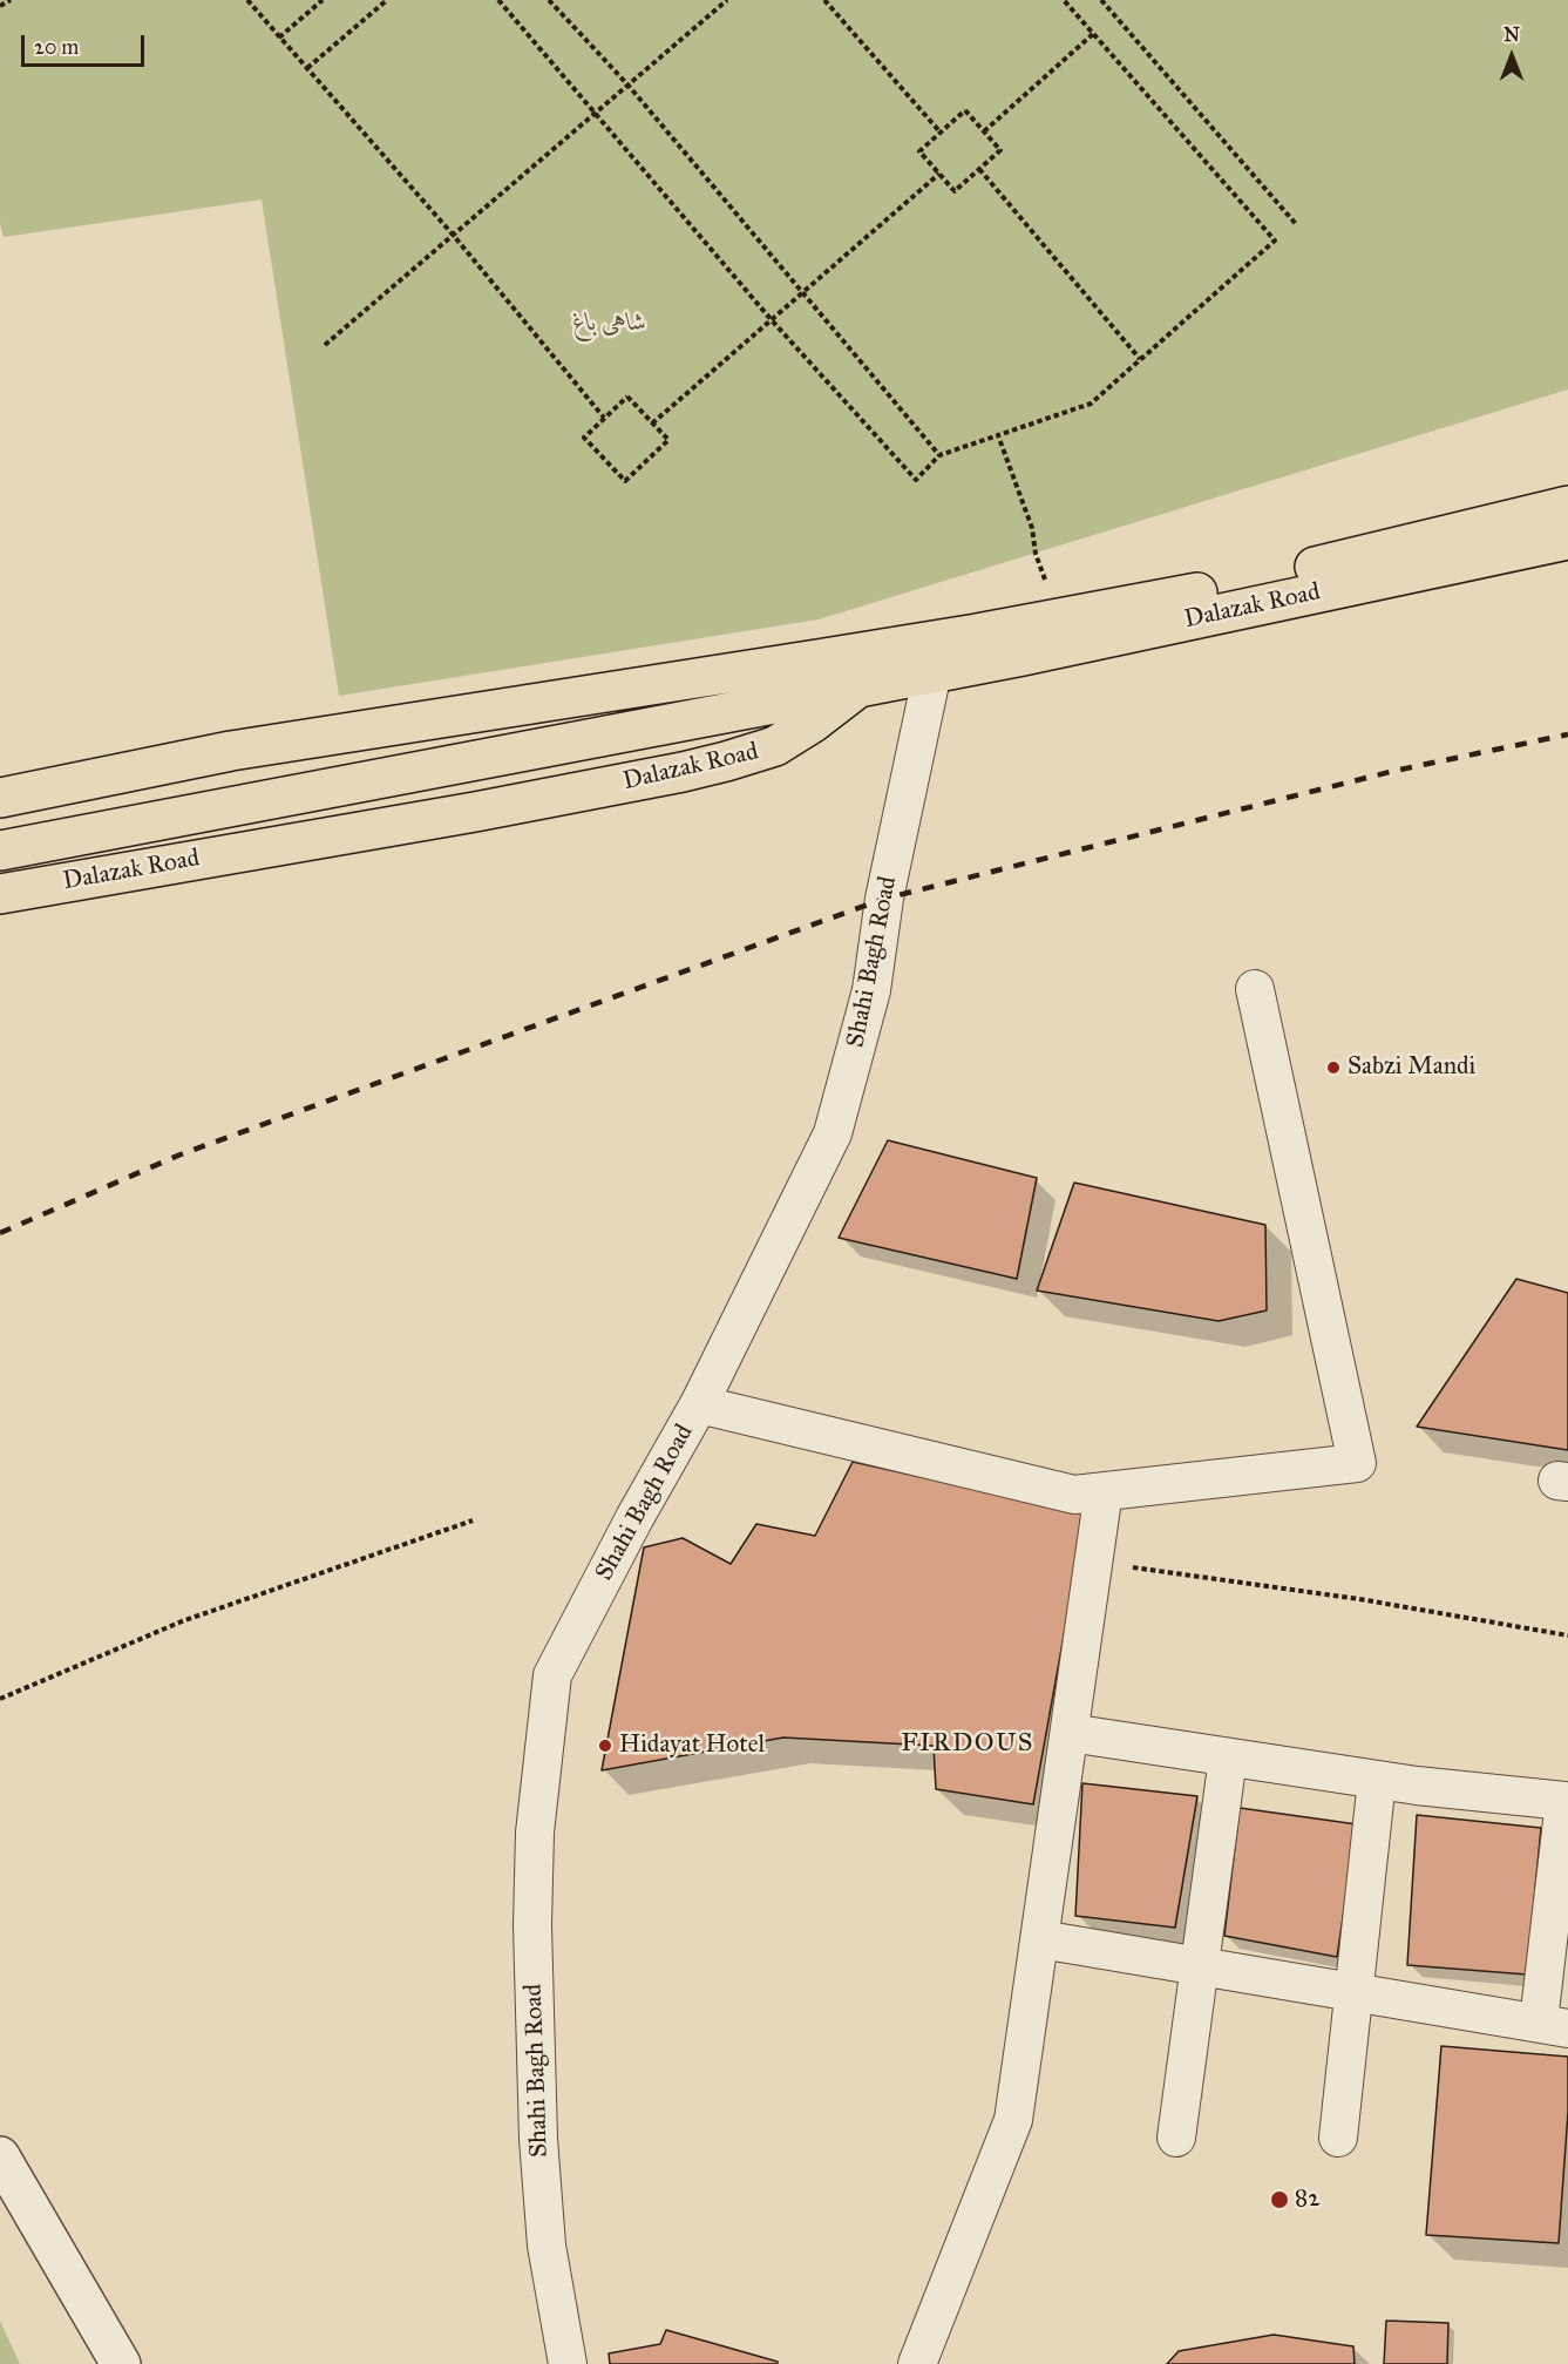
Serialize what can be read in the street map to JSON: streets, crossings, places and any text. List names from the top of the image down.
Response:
{
  "streets": {
    "main road": ["Dalazak Road"],
    "street": ["Shahi Bagh Road"]
  },
  "crossings": [
    ["Dalazak Road", "Shahi Bagh Road"]
  ],
  "districts": ["FIRDOUS"],
  "parks": ["شاہی باغ"],
  "places": ["Sabzi Mandi", "Hidayat Hotel", "82"],
  "scale_bar": "20 m",
  "north": "top"
}
